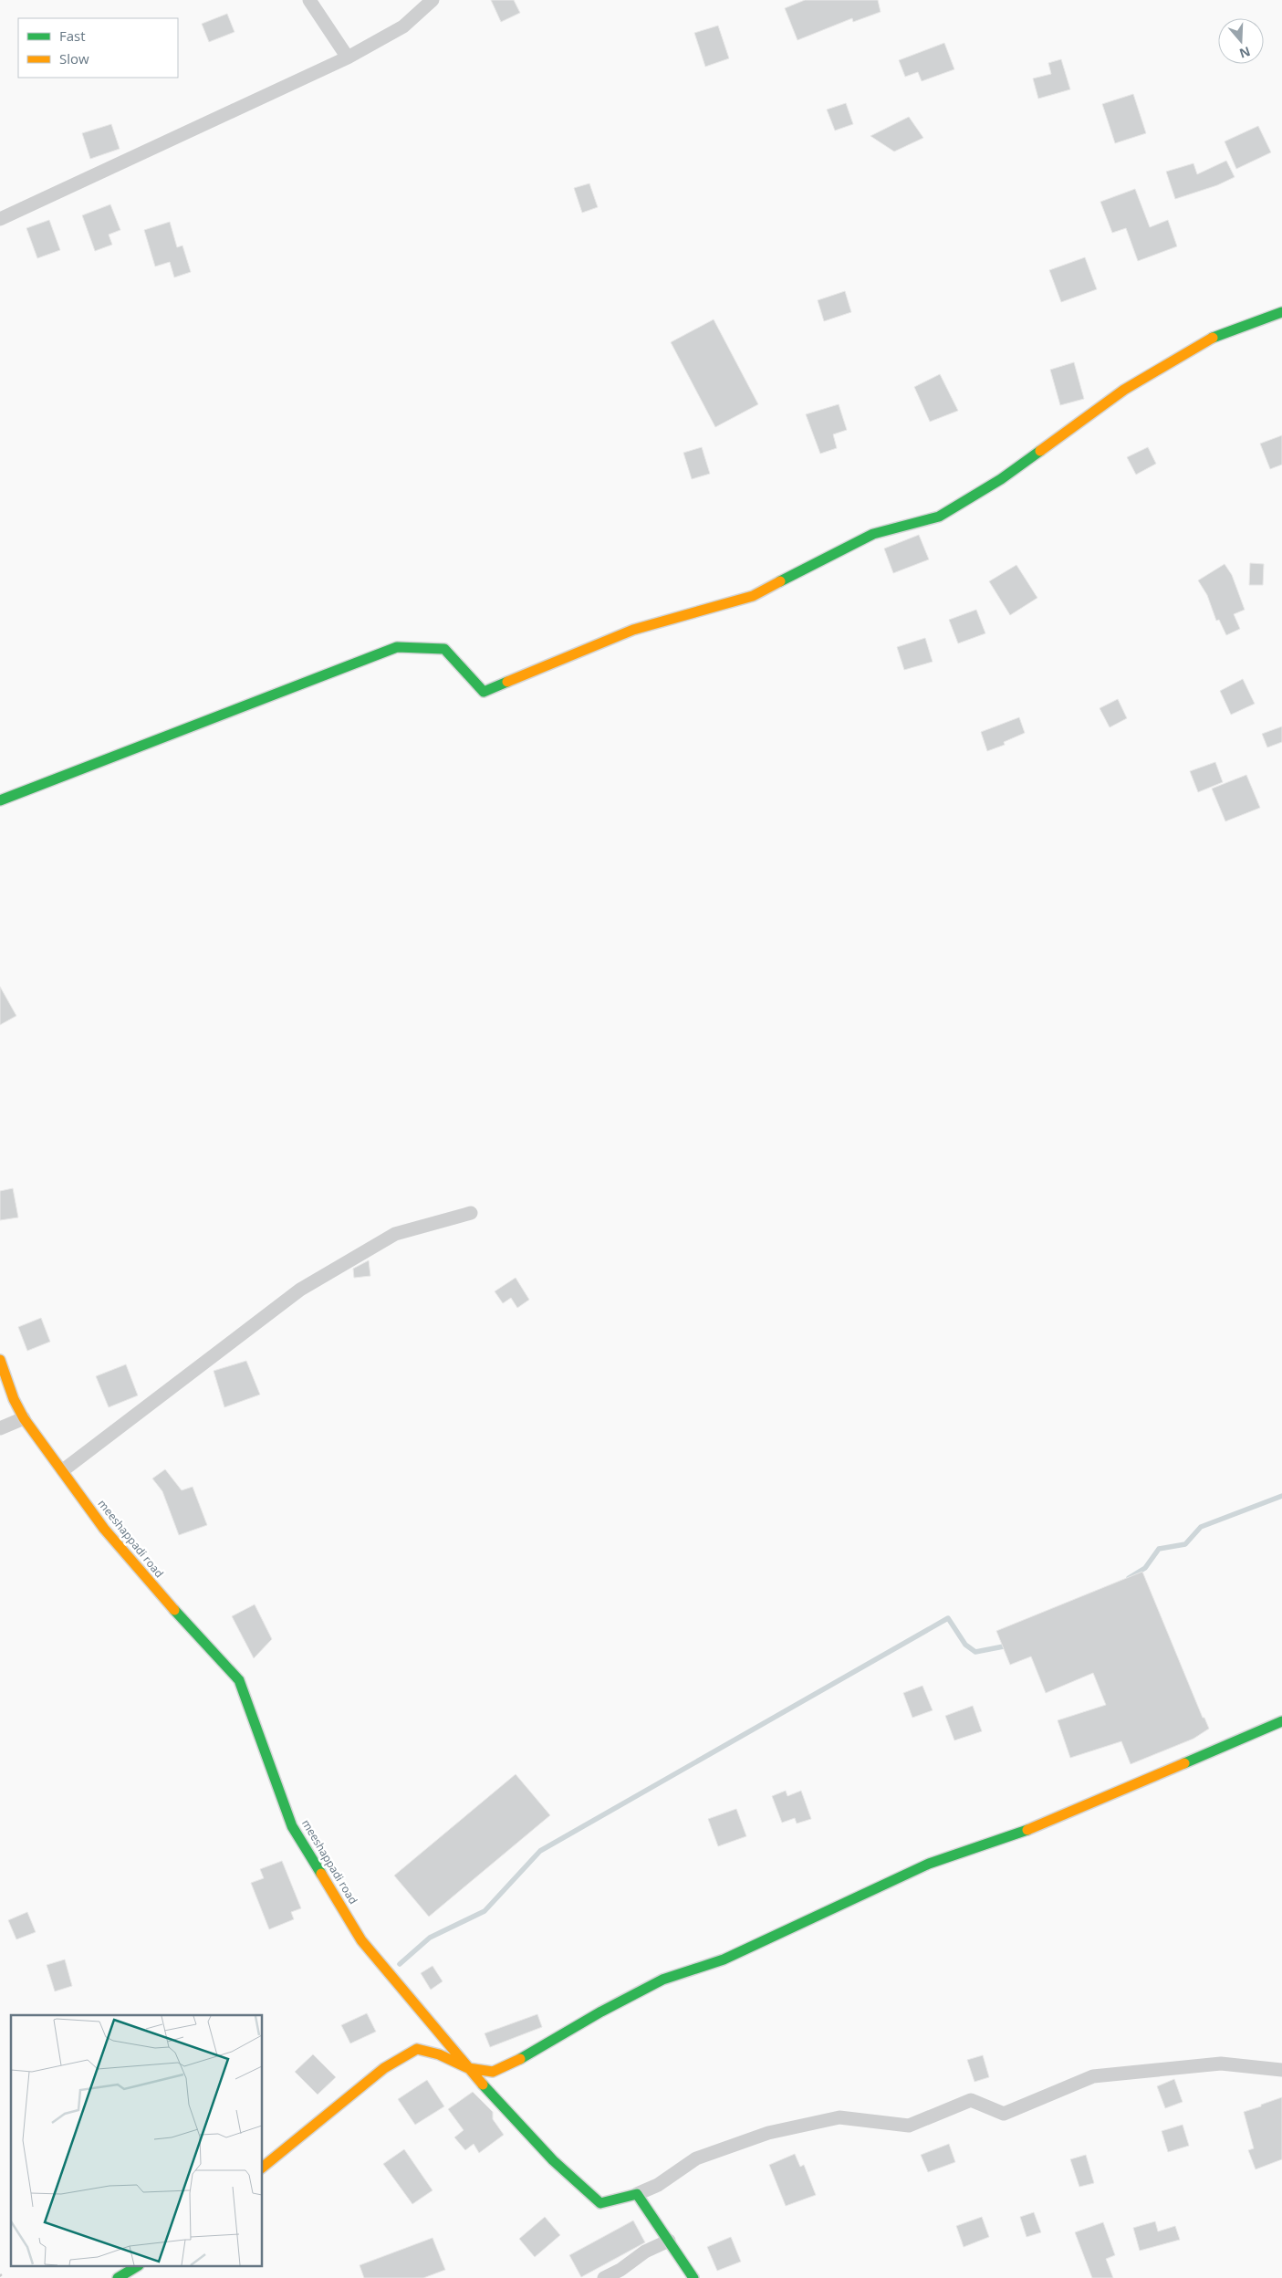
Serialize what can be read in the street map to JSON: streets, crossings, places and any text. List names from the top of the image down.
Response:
{
  "streets": {
    "street": ["meeshappadi road"]
  },
  "legend": ["Fast", "Slow"],
  "north": "bottom"
}
